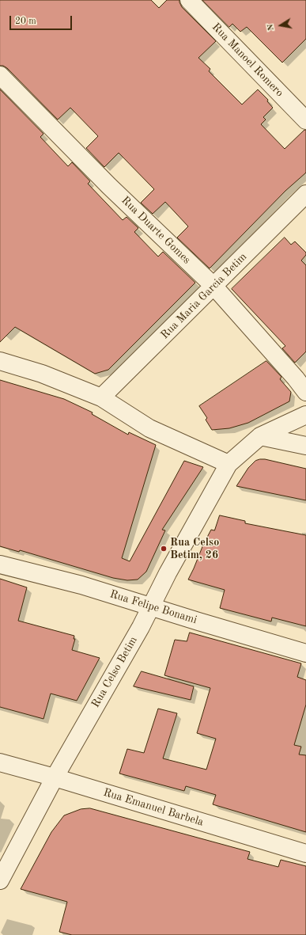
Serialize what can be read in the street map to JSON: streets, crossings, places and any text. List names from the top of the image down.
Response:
{
  "streets": {
    "street": [
      "Rua Manoel Romero",
      "Rua Duarte Gomes",
      "Rua Maria Garcia Betim",
      "Rua Felipe Bonami",
      "Rua Celso Betim",
      "Rua Emanuel Barbela"
    ]
  },
  "crossings": [
    ["Rua Duarte Gomes", "Rua Maria Garcia Betim"],
    ["Rua Felipe Bonami", "Rua Celso Betim"],
    ["Rua Celso Betim", "Rua Emanuel Barbela"]
  ],
  "places": ["Rua Celso Betim, 26"],
  "scale_bar": "20 m",
  "north": "left"
}
